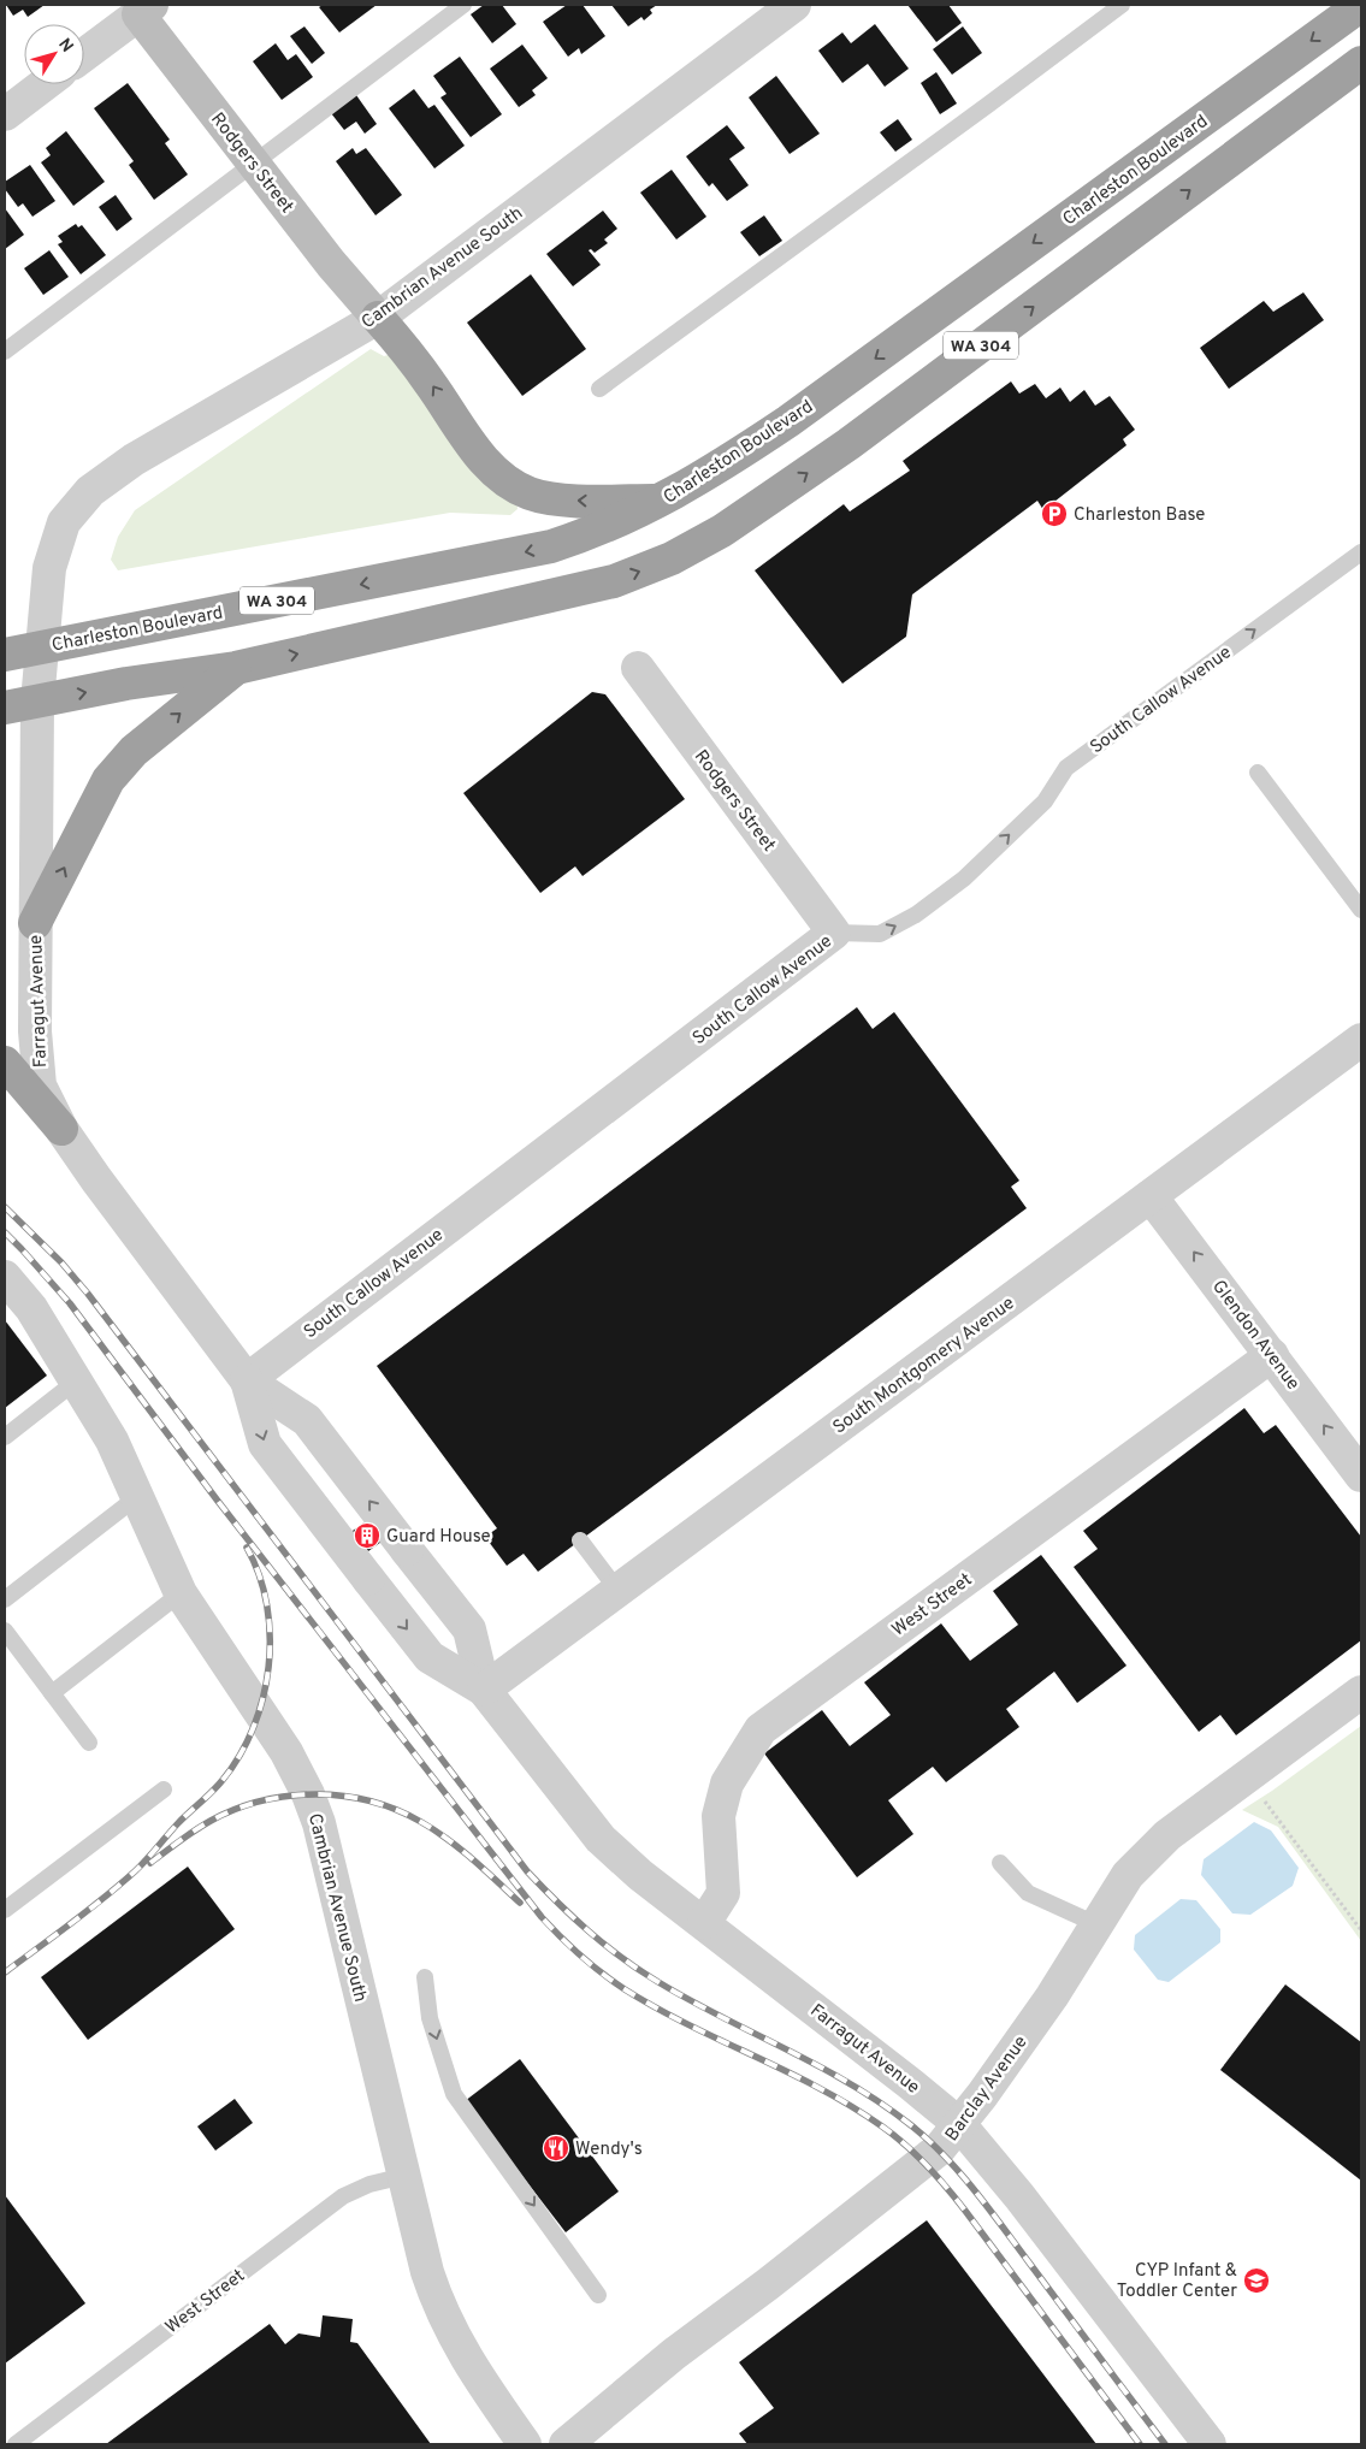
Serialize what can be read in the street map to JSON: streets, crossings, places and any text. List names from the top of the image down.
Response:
{
  "streets": {
    "highway": ["Charleston Boulevard", "WA 304"],
    "main road": ["Rodgers Street"],
    "street": [
      "Cambrian Avenue South",
      "South Callow Avenue",
      "Farragut Avenue",
      "Glendon Avenue",
      "South Montgomery Avenue",
      "West Street",
      "Barclay Avenue"
    ]
  },
  "crossings": [
    ["Rodgers Street", "Cambrian Avenue South"],
    ["Rodgers Street", "South Callow Avenue"],
    ["Charleston Boulevard", "Cambrian Avenue South"],
    ["Cambrian Avenue South", "WA 304"],
    ["Cambrian Avenue South", "Farragut Avenue"],
    ["Cambrian Avenue South", "West Street"],
    ["WA 304", "Farragut Avenue"],
    ["South Callow Avenue", "Farragut Avenue"],
    ["Farragut Avenue", "South Montgomery Avenue"],
    ["Farragut Avenue", "West Street"],
    ["Farragut Avenue", "Barclay Avenue"],
    ["Glendon Avenue", "South Montgomery Avenue"],
    ["Glendon Avenue", "West Street"]
  ],
  "one_way": ["South Callow Avenue", "Glendon Avenue"],
  "places": {
    "parking": ["Charleston Base"],
    "building": ["Guard House"],
    "restaurant": ["Wendy's"],
    "school or university": ["CYP Infant & Toddler Center"]
  },
  "north": "top right"
}
